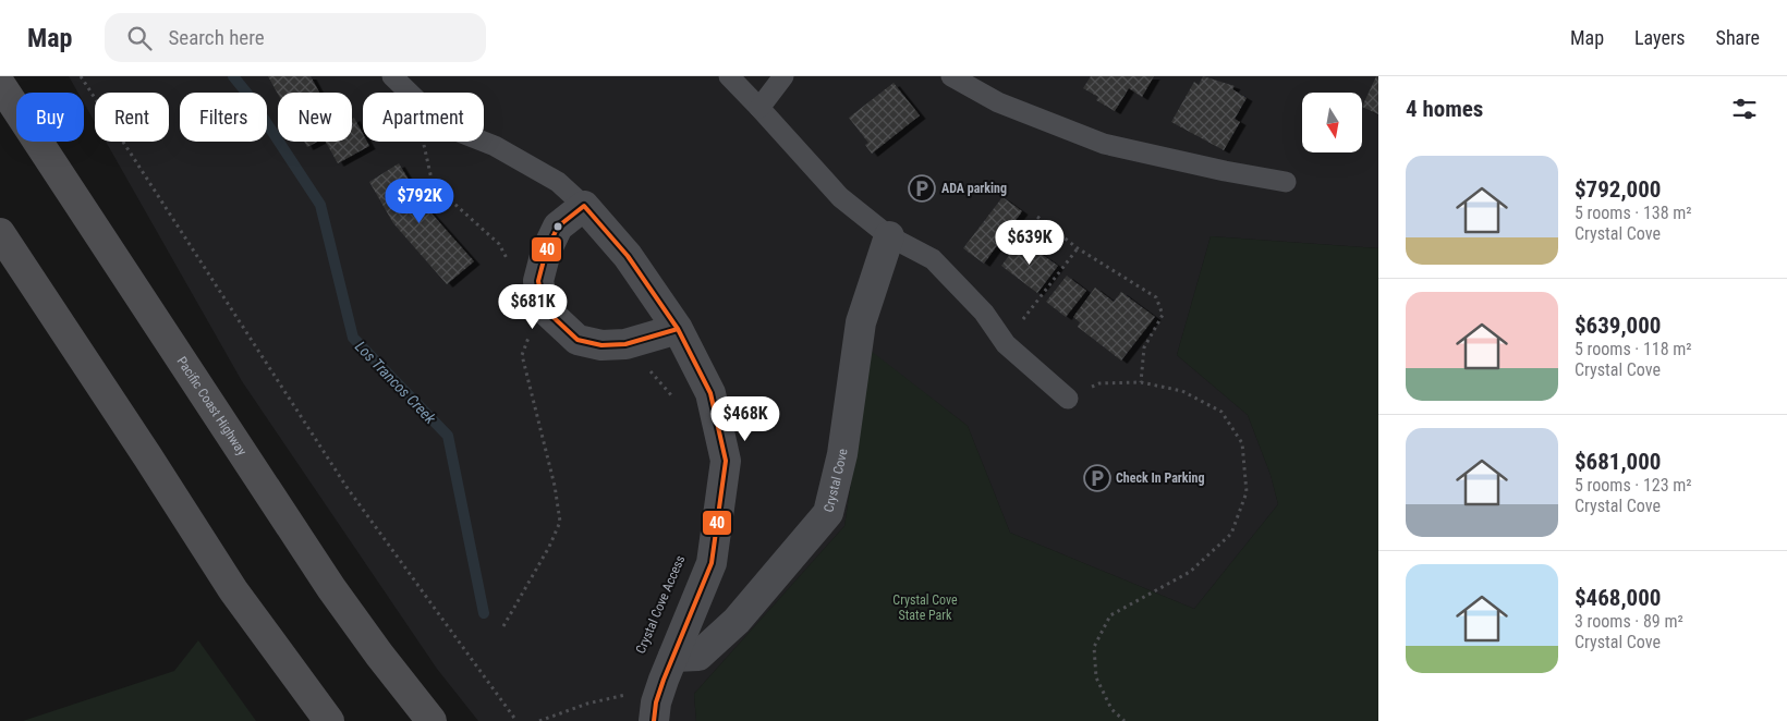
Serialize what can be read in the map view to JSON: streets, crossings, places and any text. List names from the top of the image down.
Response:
{
  "streets": {
    "highway": ["Pacific Coast Highway"],
    "street": ["Crystal Cove"]
  },
  "water": ["Los Trancos Creek"],
  "parks": ["Crystal Cove State Park"],
  "places": {
    "parking": ["ADA parking", "Check In Parking"]
  },
  "lines": ["transit line 40"],
  "north": "bottom",
  "page": {
    "header": "Map",
    "search": "Search here",
    "nav": ["Map", "Layers", "Share"],
    "heading": "4 homes",
    "chip": [
      "Buy",
      "Rent",
      "Filters",
      "New",
      "Apartment"
    ],
    "list": [
      {
        "name": "$792,000",
        "note": "5 rooms · 138 m² · Crystal Cove"
      },
      {
        "name": "$639,000",
        "note": "5 rooms · 118 m² · Crystal Cove"
      },
      {
        "name": "$681,000",
        "note": "5 rooms · 123 m² · Crystal Cove"
      },
      {
        "name": "$468,000",
        "note": "3 rooms · 89 m² · Crystal Cove"
      }
    ],
    "price": [
      "$792K",
      "$639K",
      "$681K",
      "$468K"
    ]
  }
}
